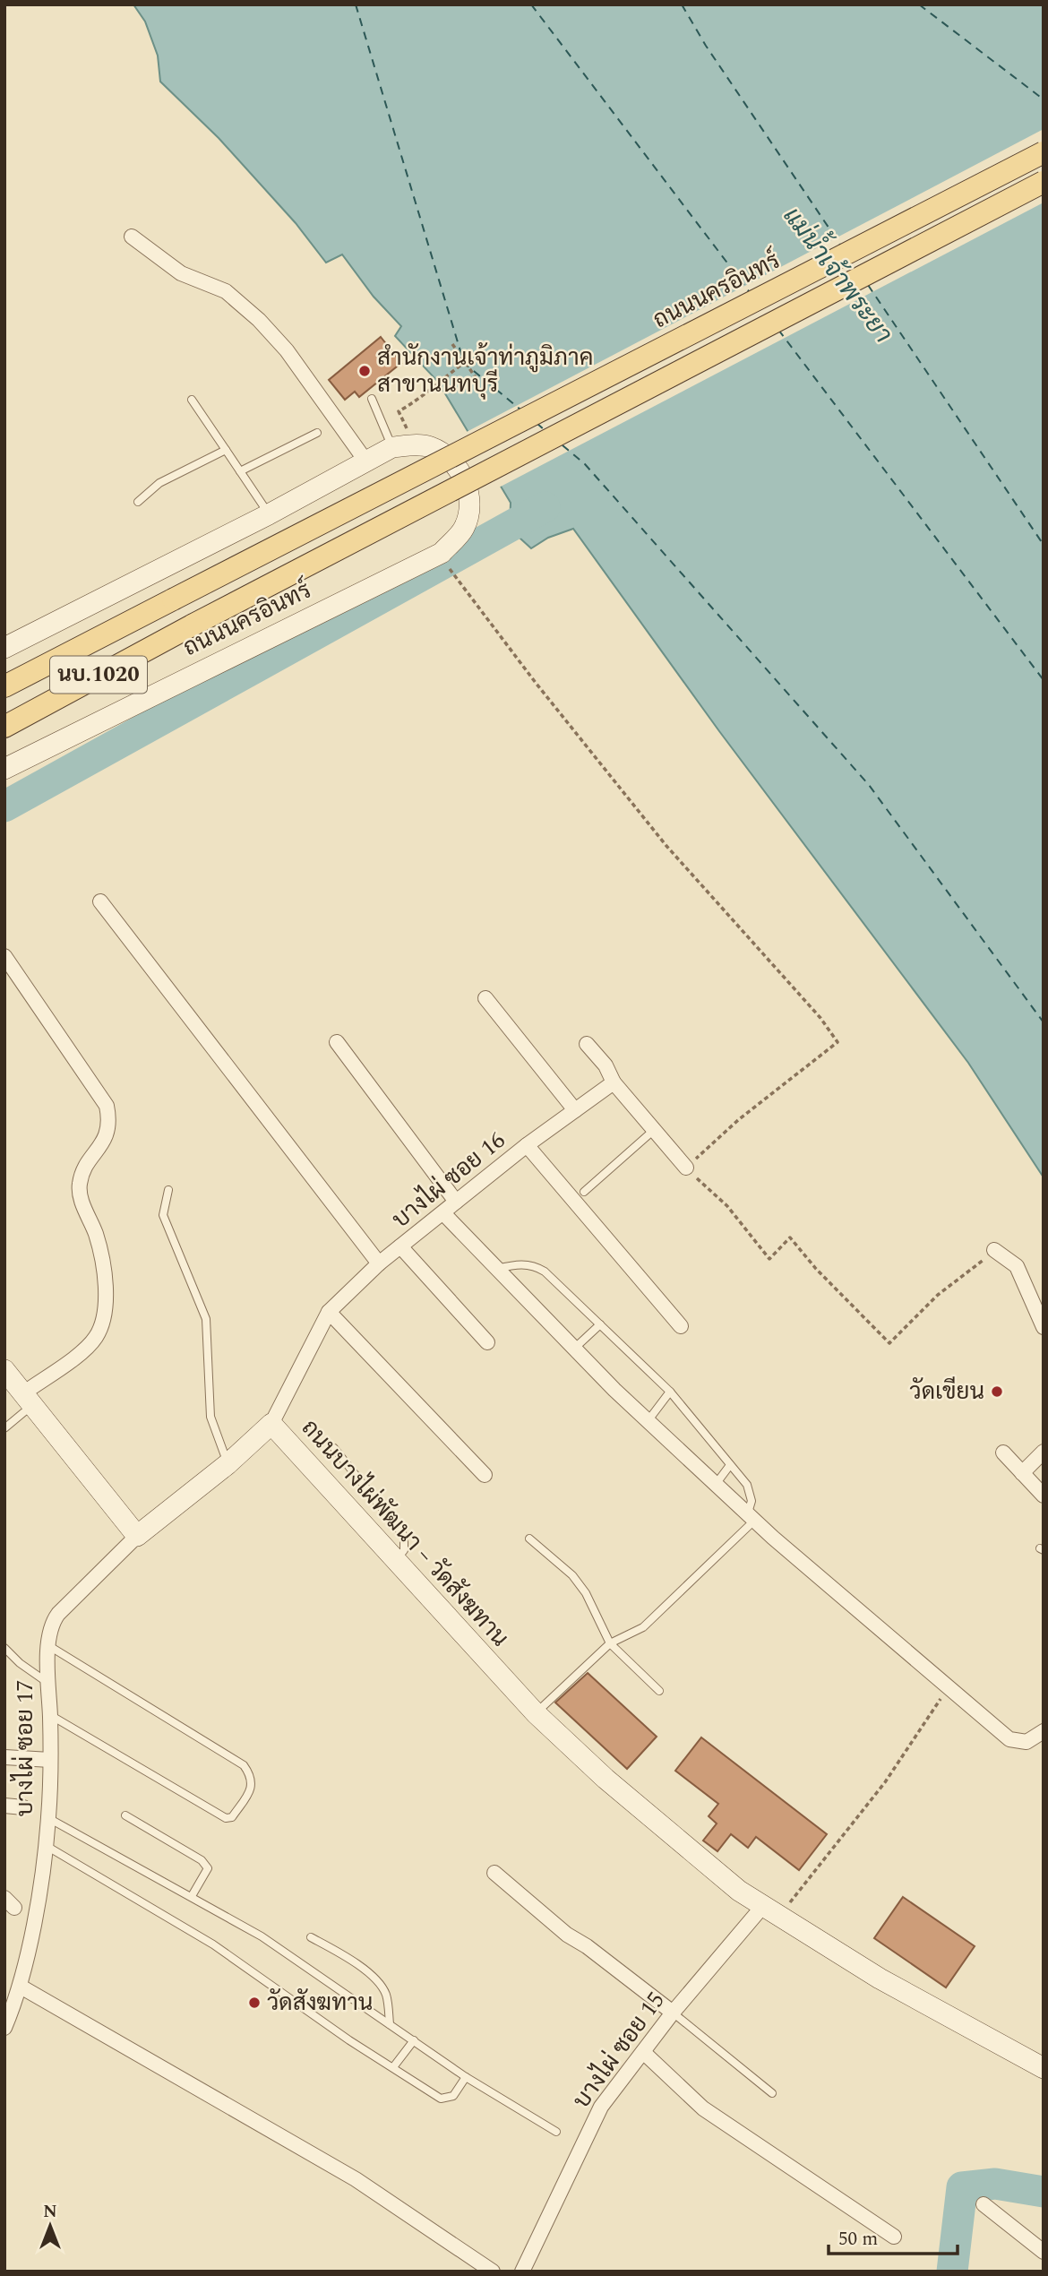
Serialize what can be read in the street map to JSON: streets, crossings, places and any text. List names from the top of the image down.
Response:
{
  "streets": {
    "main road": ["ถนนนครอินทร์", "นบ.1020"],
    "street": [
      "บางไผ่ ซอย 16",
      "ถนนบางไผ่พัฒนา – วัดสังฆทาน",
      "บางไผ่ ซอย 17",
      "บางไผ่ ซอย 15"
    ]
  },
  "crossings": [
    ["บางไผ่ ซอย 16", "ถนนบางไผ่พัฒนา – วัดสังฆทาน"],
    ["ถนนบางไผ่พัฒนา – วัดสังฆทาน", "บางไผ่ ซอย 17"],
    ["ถนนบางไผ่พัฒนา – วัดสังฆทาน", "บางไผ่ ซอย 15"]
  ],
  "water": ["แม่น้ำเจ้าพระยา"],
  "places": ["สำนักงานเจ้าท่าภูมิภาค สาขานนทบุรี", "วัดเขียน", "วัดสังฆทาน"],
  "scale_bar": "50 m",
  "north": "top"
}
